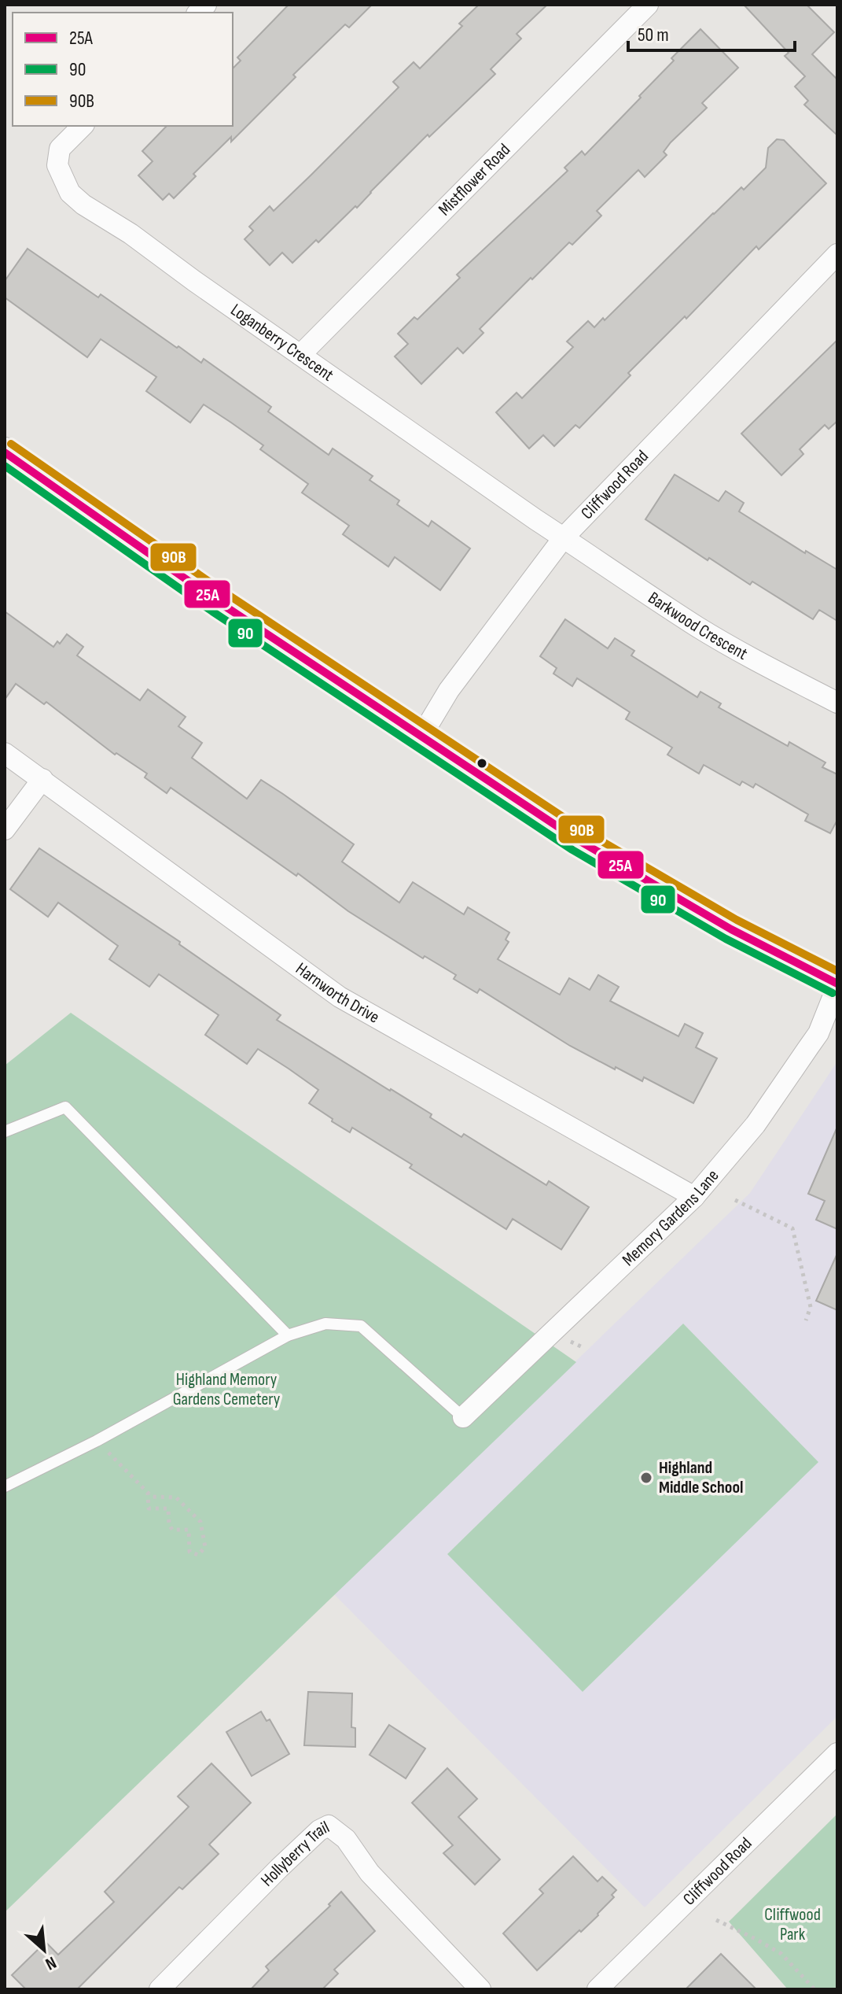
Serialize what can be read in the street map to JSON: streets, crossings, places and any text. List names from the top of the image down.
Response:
{
  "streets": {
    "street": [
      "Mistflower Road",
      "Loganberry Crescent",
      "Cliffwood Road",
      "Barkwood Crescent",
      "Harnworth Drive",
      "Memory Gardens Lane",
      "Hollyberry Trail"
    ]
  },
  "crossings": [
    ["Mistflower Road", "Loganberry Crescent"],
    ["Loganberry Crescent", "Cliffwood Road"],
    ["Loganberry Crescent", "Barkwood Crescent"],
    ["Cliffwood Road", "Barkwood Crescent"],
    ["Harnworth Drive", "Memory Gardens Lane"]
  ],
  "parks": ["Highland Memory Gardens Cemetery", "Cliffwood Park"],
  "places": ["Highland Middle School"],
  "lines": ["transit line 90B", "transit line 25A", "transit line 90"],
  "legend": ["25A", "90", "90B"],
  "scale_bar": "50 m",
  "north": "bottom right"
}
